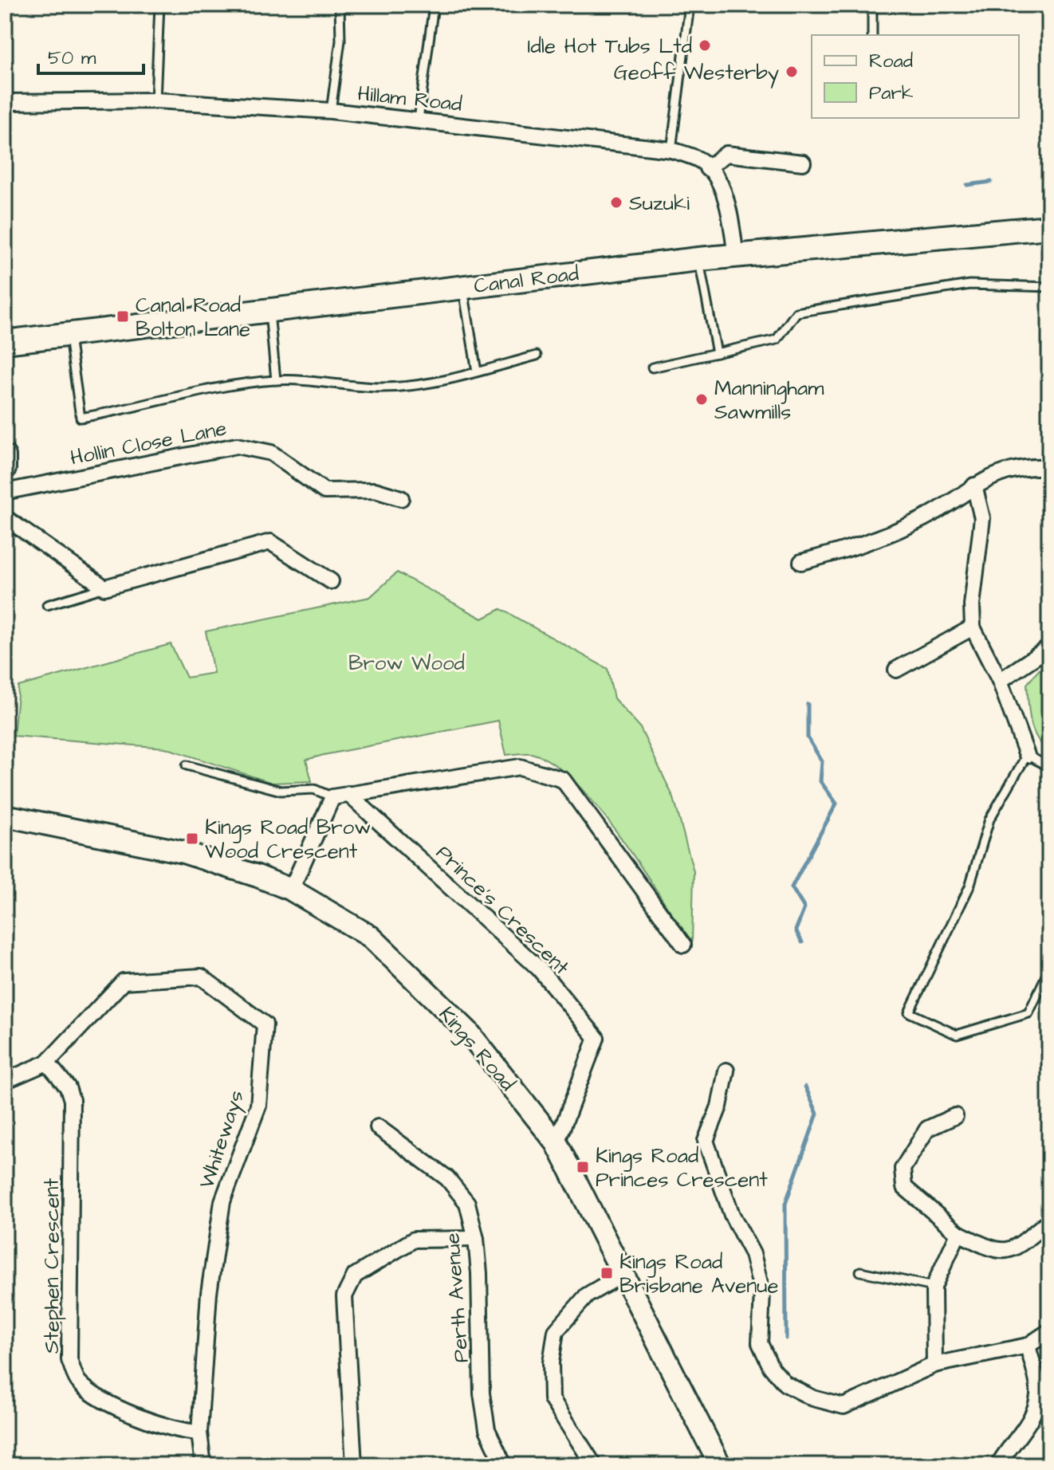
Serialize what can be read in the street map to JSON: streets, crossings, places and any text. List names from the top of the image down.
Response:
{
  "streets": {
    "main road": ["Canal Road"],
    "street": [
      "Hillam Road",
      "Hollin Close Lane",
      "Prince's Crescent",
      "Kings Road",
      "Whiteways",
      "Stephen Crescent",
      "Perth Avenue"
    ]
  },
  "crossings": [
    ["Hillam Road", "Canal Road"],
    ["Prince's Crescent", "Kings Road"],
    ["Whiteways", "Stephen Crescent"]
  ],
  "parks": ["Brow Wood"],
  "places": {
    "other": [
      "Idle Hot Tubs Ltd",
      "Geoff Westerby",
      "Suzuki",
      "Manningham Sawmills"
    ],
    "transit": [
      "Canal Road Bolton Lane",
      "Kings Road Brow Wood Crescent",
      "Kings Road Princes Crescent",
      "Kings Road Brisbane Avenue"
    ]
  },
  "legend": ["Road", "Park"],
  "scale_bar": "50 m"
}
